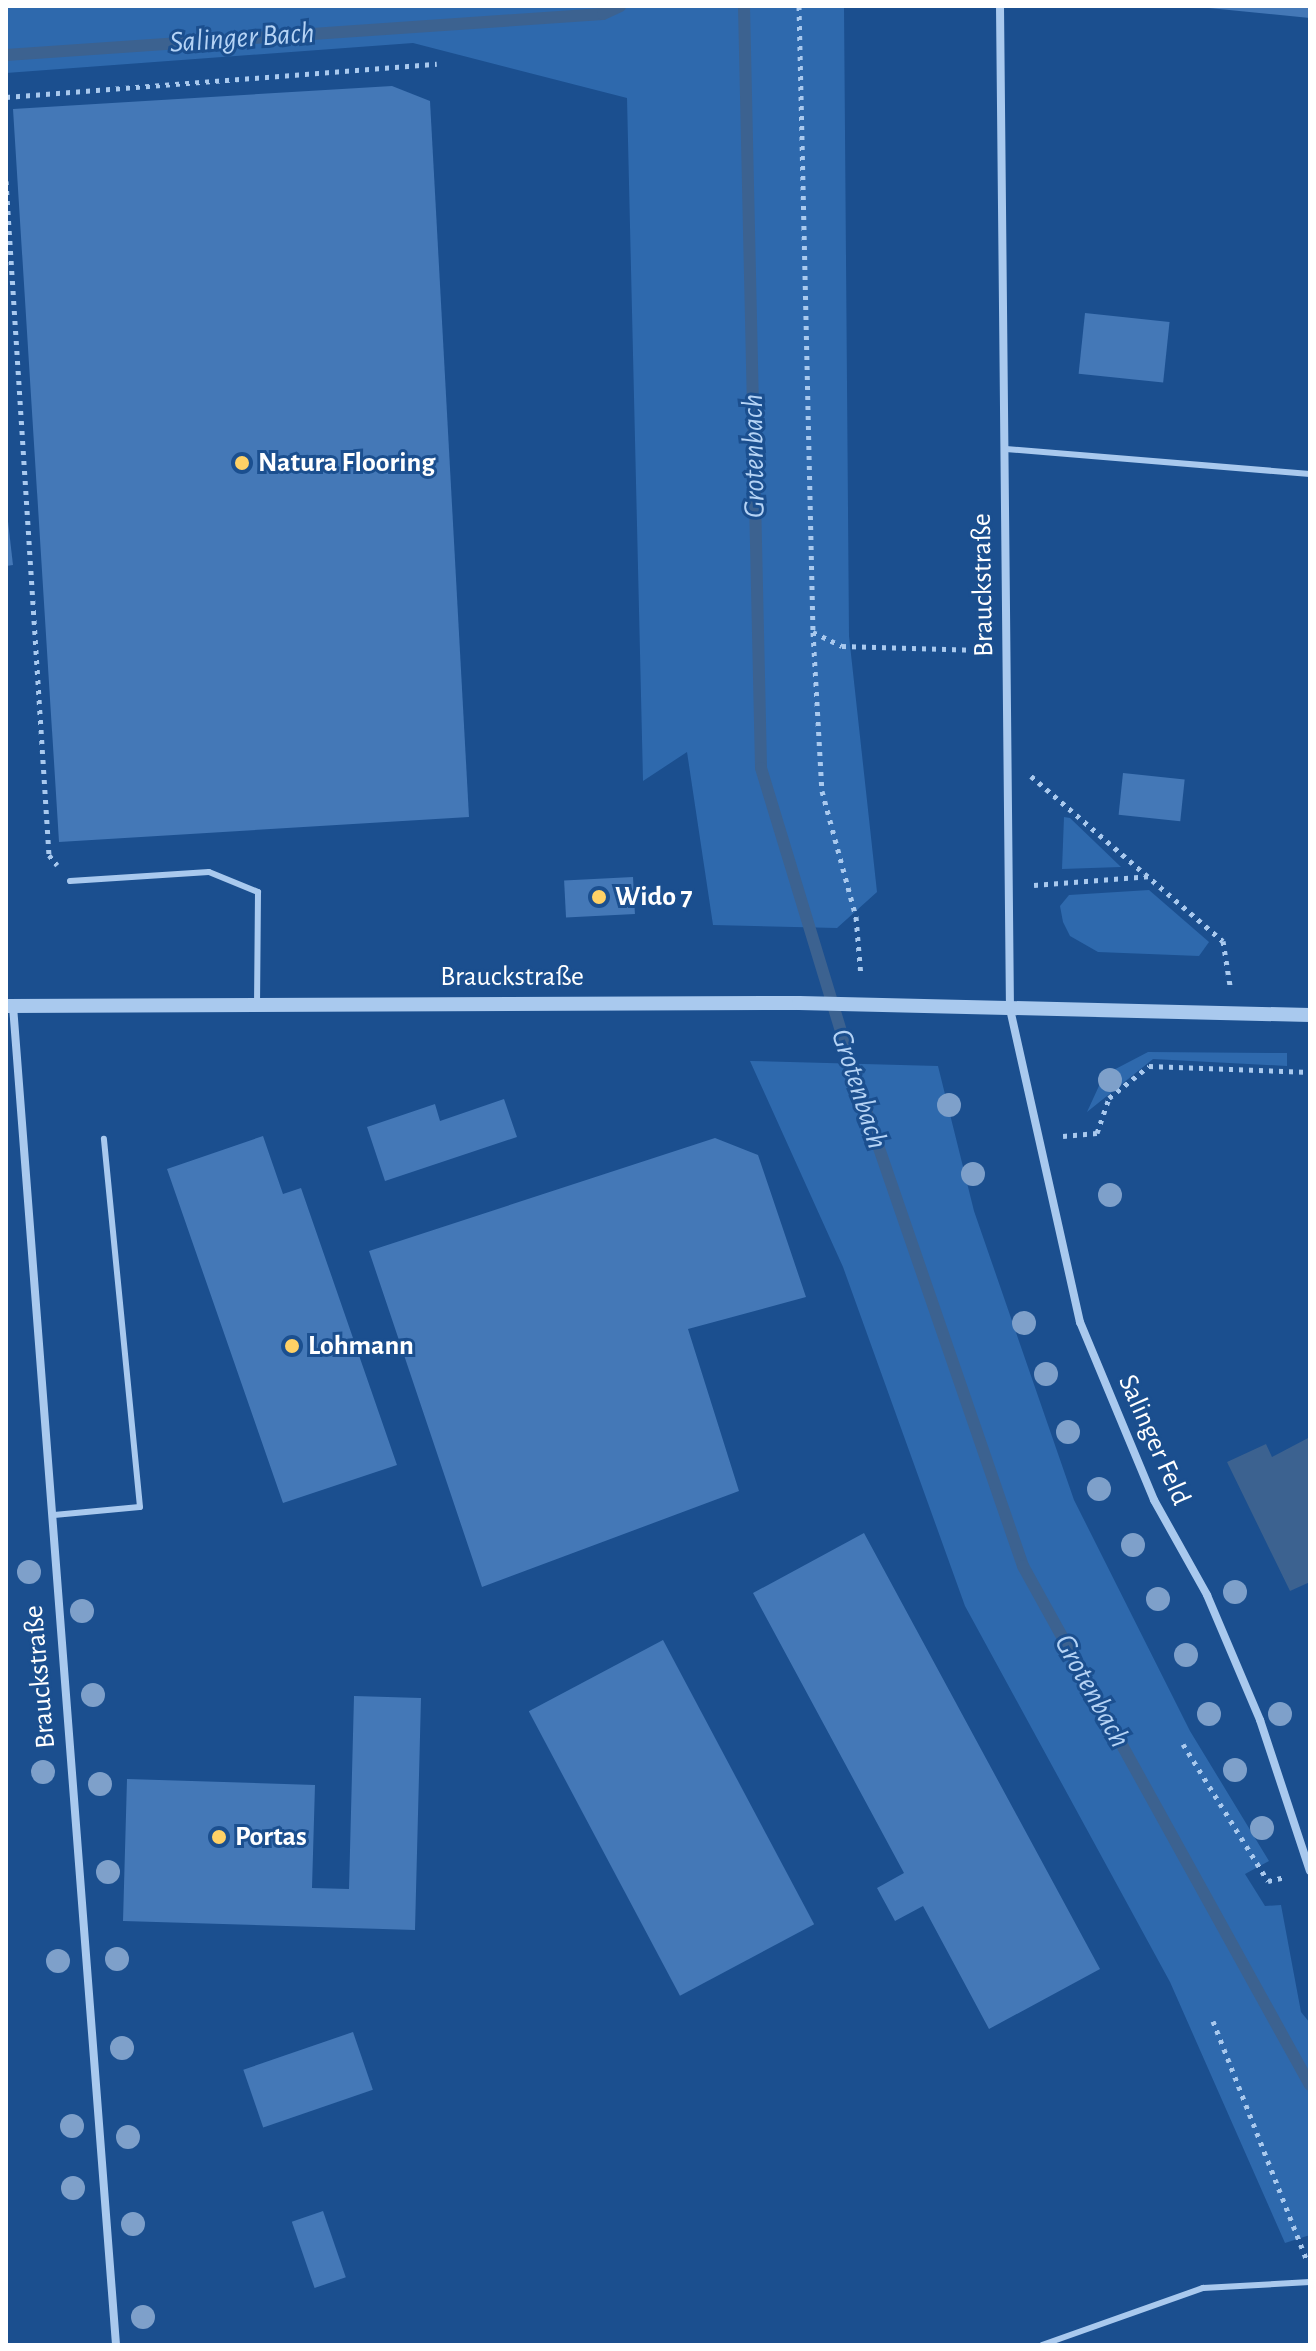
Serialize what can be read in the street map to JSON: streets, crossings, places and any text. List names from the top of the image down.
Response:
{
  "streets": {
    "street": ["Brauckstraße", "Salinger Feld"]
  },
  "crossings": [
    ["Brauckstraße", "Salinger Feld"]
  ],
  "water": ["Salinger Bach", "Grotenbach"],
  "places": [
    "Natura Flooring",
    "Wido 7",
    "Lohmann",
    "Portas"
  ]
}
